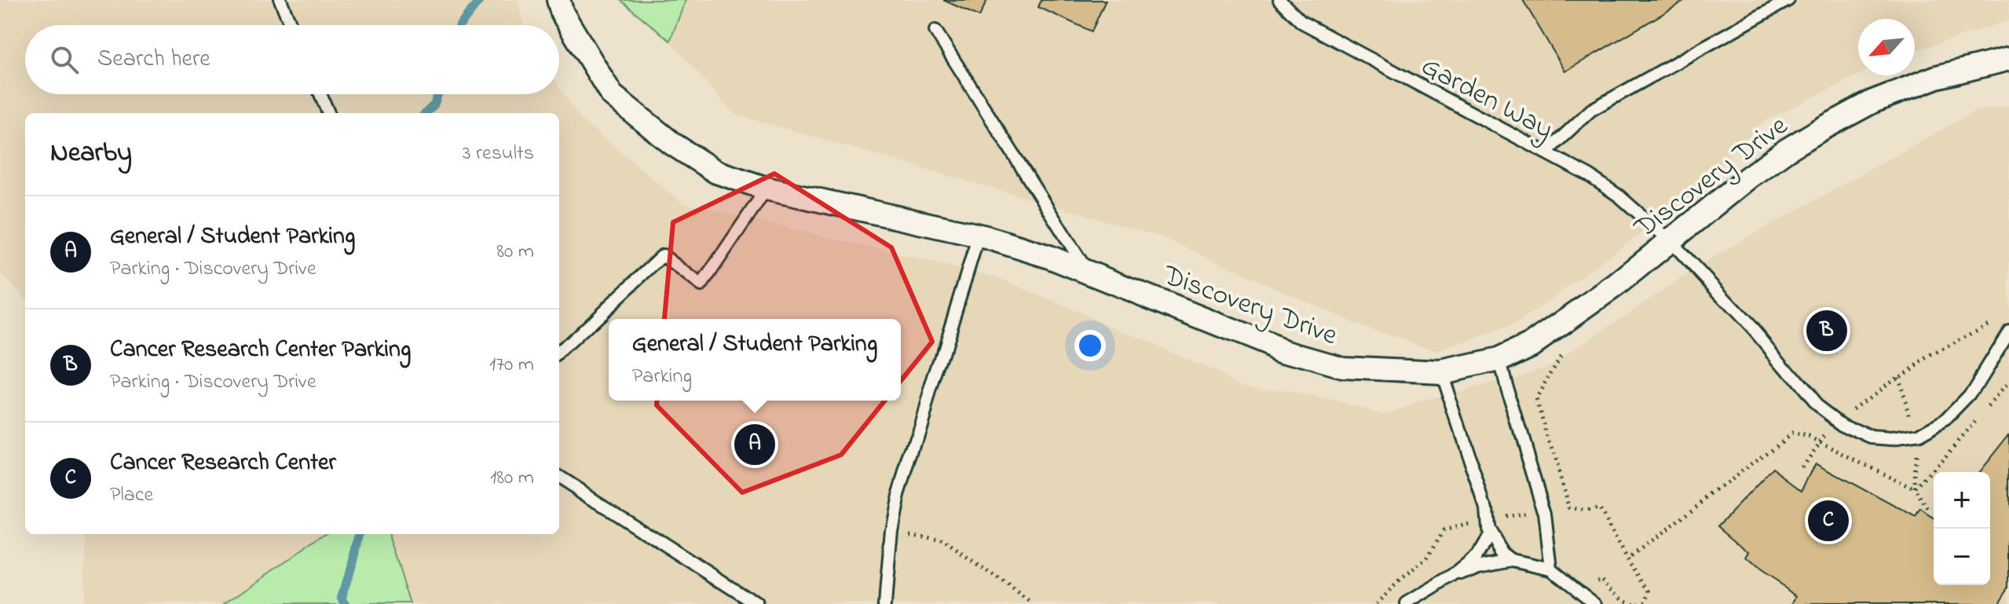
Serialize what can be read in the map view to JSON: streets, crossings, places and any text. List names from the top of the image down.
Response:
{
  "streets": {
    "street": ["Discovery Drive"],
    "lane": ["Garden Way"]
  },
  "crossings": [
    ["Garden Way", "Discovery Drive"]
  ],
  "north": "bottom left",
  "page": {
    "search": "Search here",
    "heading": ["Nearby", "3 results"],
    "list": [
      {
        "mark": "A",
        "name": "General / Student Parking",
        "note": "Parking · Discovery Drive",
        "value": "80 m"
      },
      {
        "mark": "B",
        "name": "Cancer Research Center Parking",
        "note": "Parking · Discovery Drive",
        "value": "170 m"
      },
      {
        "mark": "C",
        "name": "Cancer Research Center",
        "note": "Place",
        "value": "180 m"
      }
    ],
    "pins": ["B", "A", "C"],
    "popup": ["General / Student Parking", "Parking"],
    "map_buttons": ["+", "−"]
  }
}
